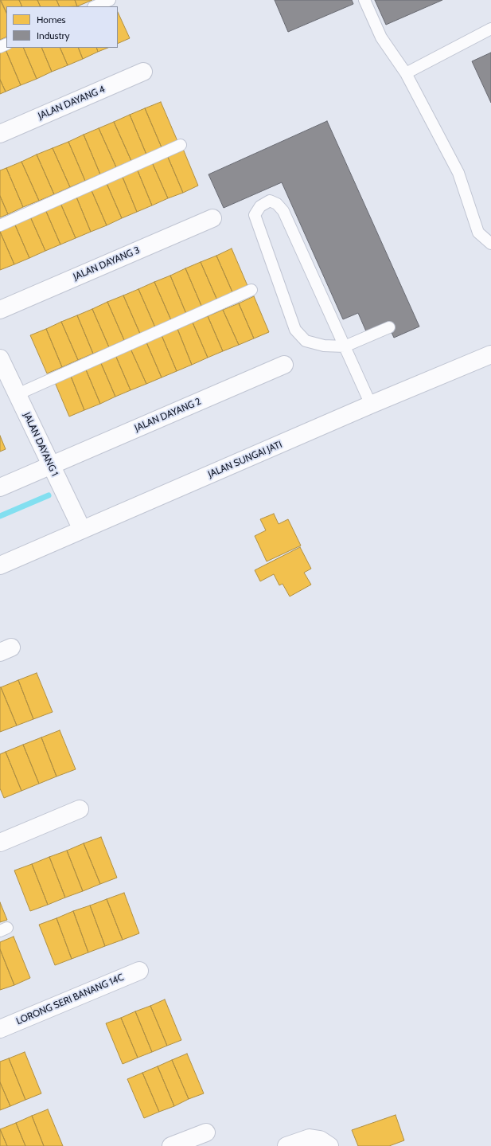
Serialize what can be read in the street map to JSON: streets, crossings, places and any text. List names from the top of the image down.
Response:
{
  "streets": {
    "street": [
      "JALAN DAYANG 4",
      "JALAN DAYANG 3",
      "JALAN DAYANG 2",
      "JALAN DAYANG 1",
      "JALAN SUNGAI JATI",
      "LORONG SERI BANANG 14C"
    ]
  },
  "crossings": [
    ["JALAN DAYANG 2", "JALAN DAYANG 1"],
    ["JALAN DAYANG 1", "JALAN SUNGAI JATI"]
  ],
  "legend": ["Homes", "Industry"]
}
